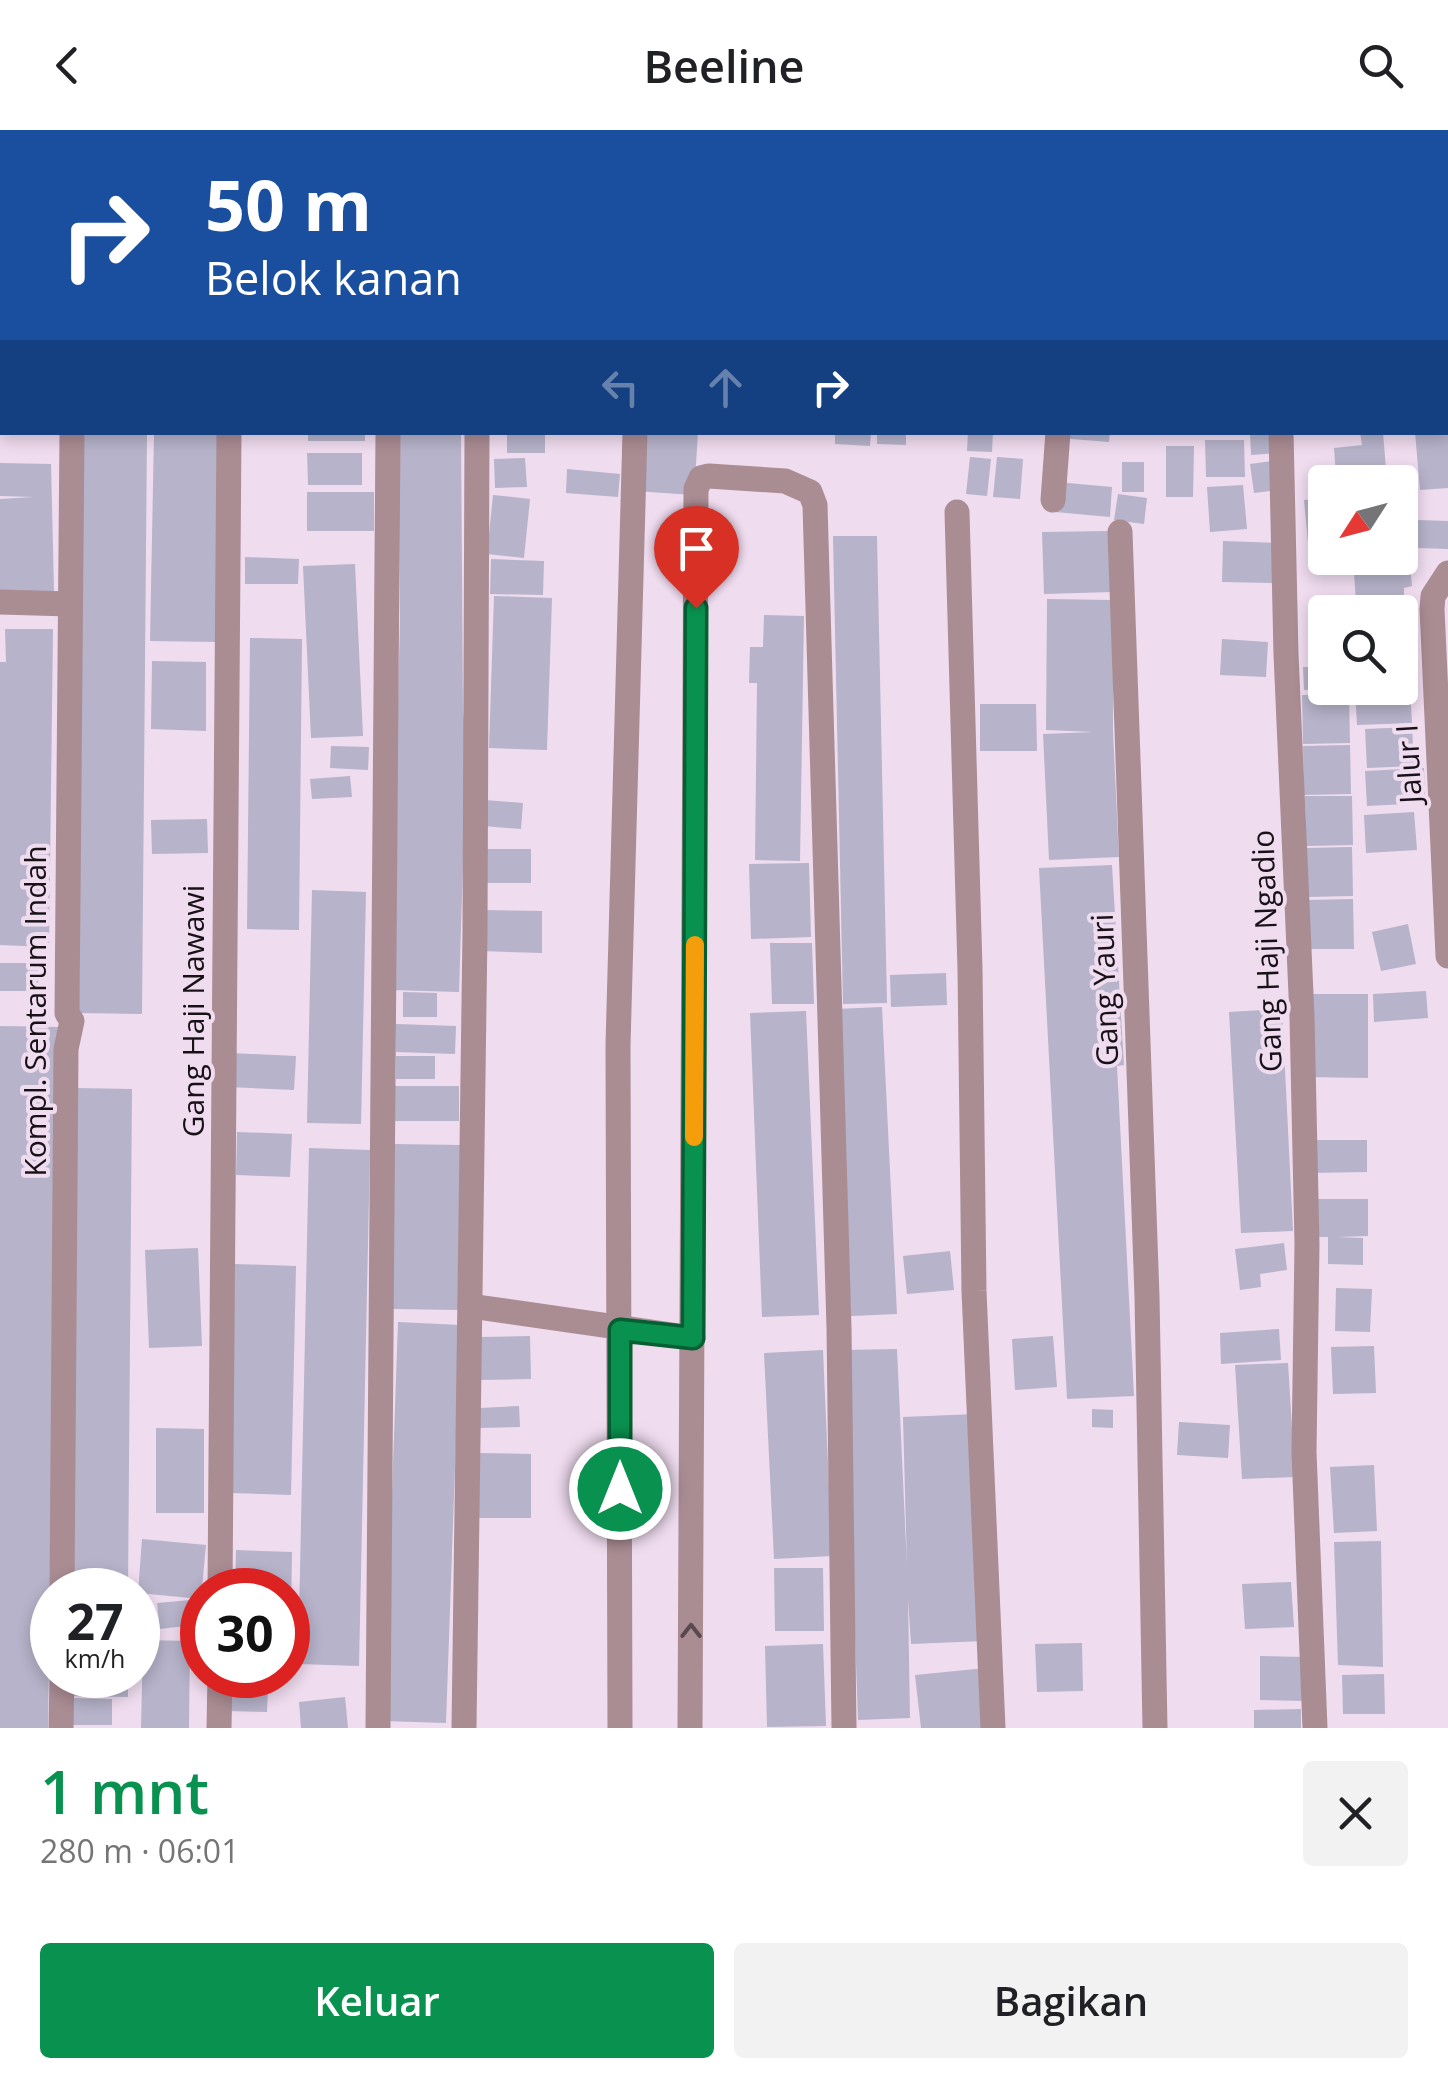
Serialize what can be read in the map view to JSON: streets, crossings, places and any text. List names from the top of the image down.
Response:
{
  "streets": {
    "street": [
      "Jalur I",
      "Gang Haji Ngadio",
      "Gang Yauri",
      "Kompl. Sentarum Indah",
      "Gang Haji Nawawi"
    ]
  },
  "north": "bottom left",
  "page": {
    "header": "Beeline",
    "turn": ["50 m", "Belok kanan"],
    "speed": "27 km/h",
    "limit": "30",
    "heading": ["1 mnt", "280 m · 06:01"],
    "buttons": ["Keluar", "Bagikan"]
  }
}
